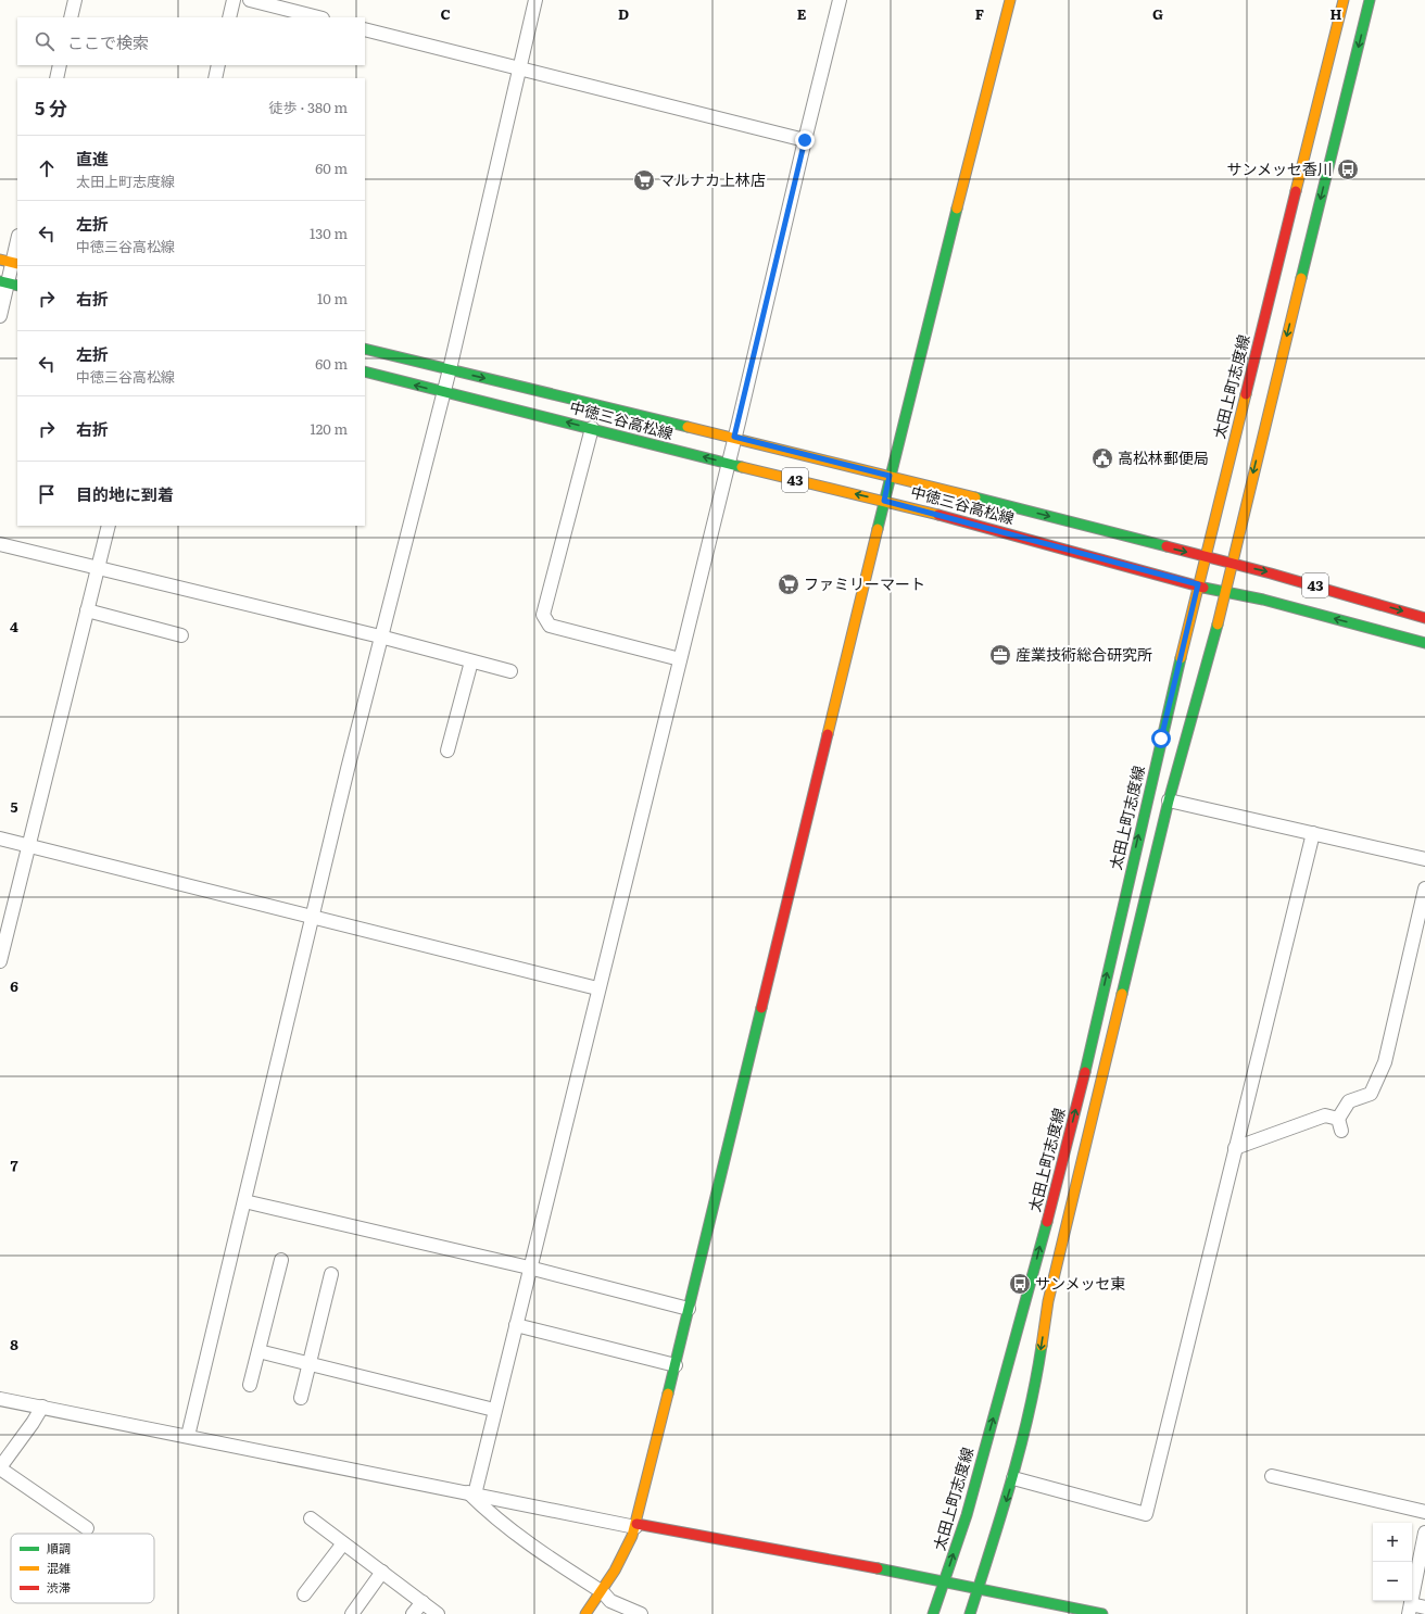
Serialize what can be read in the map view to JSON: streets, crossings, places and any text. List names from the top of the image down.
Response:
{
  "streets": {
    "main road": ["太田上町志度線", "中徳三谷高松線", "43"]
  },
  "crossings": [
    ["太田上町志度線", "中徳三谷高松線"]
  ],
  "places": {
    "bus stop": ["サンメッセ香川", "サンメッセ東"],
    "supermarket": ["マルナカ上林店", "ファミリーマート"],
    "public building": ["高松林郵便局"],
    "office": ["産業技術総合研究所"]
  },
  "legend": ["順調", "混雑", "渋滞"],
  "page": {
    "search": "ここで検索",
    "heading": ["5 分", "徒歩 · 380 m"],
    "list": [
      ["直進", "太田上町志度線", "60 m"],
      ["左折", "中徳三谷高松線", "130 m"],
      ["右折", "10 m"],
      ["左折", "中徳三谷高松線", "60 m"],
      ["右折", "120 m"],
      "目的地に到着"
    ],
    "map_buttons": ["+", "−"]
  },
  "grid": {
    "columns": [
      "C",
      "D",
      "E",
      "F",
      "G",
      "H"
    ],
    "rows": [
      "4",
      "5",
      "6",
      "7",
      "8"
    ]
  }
}
